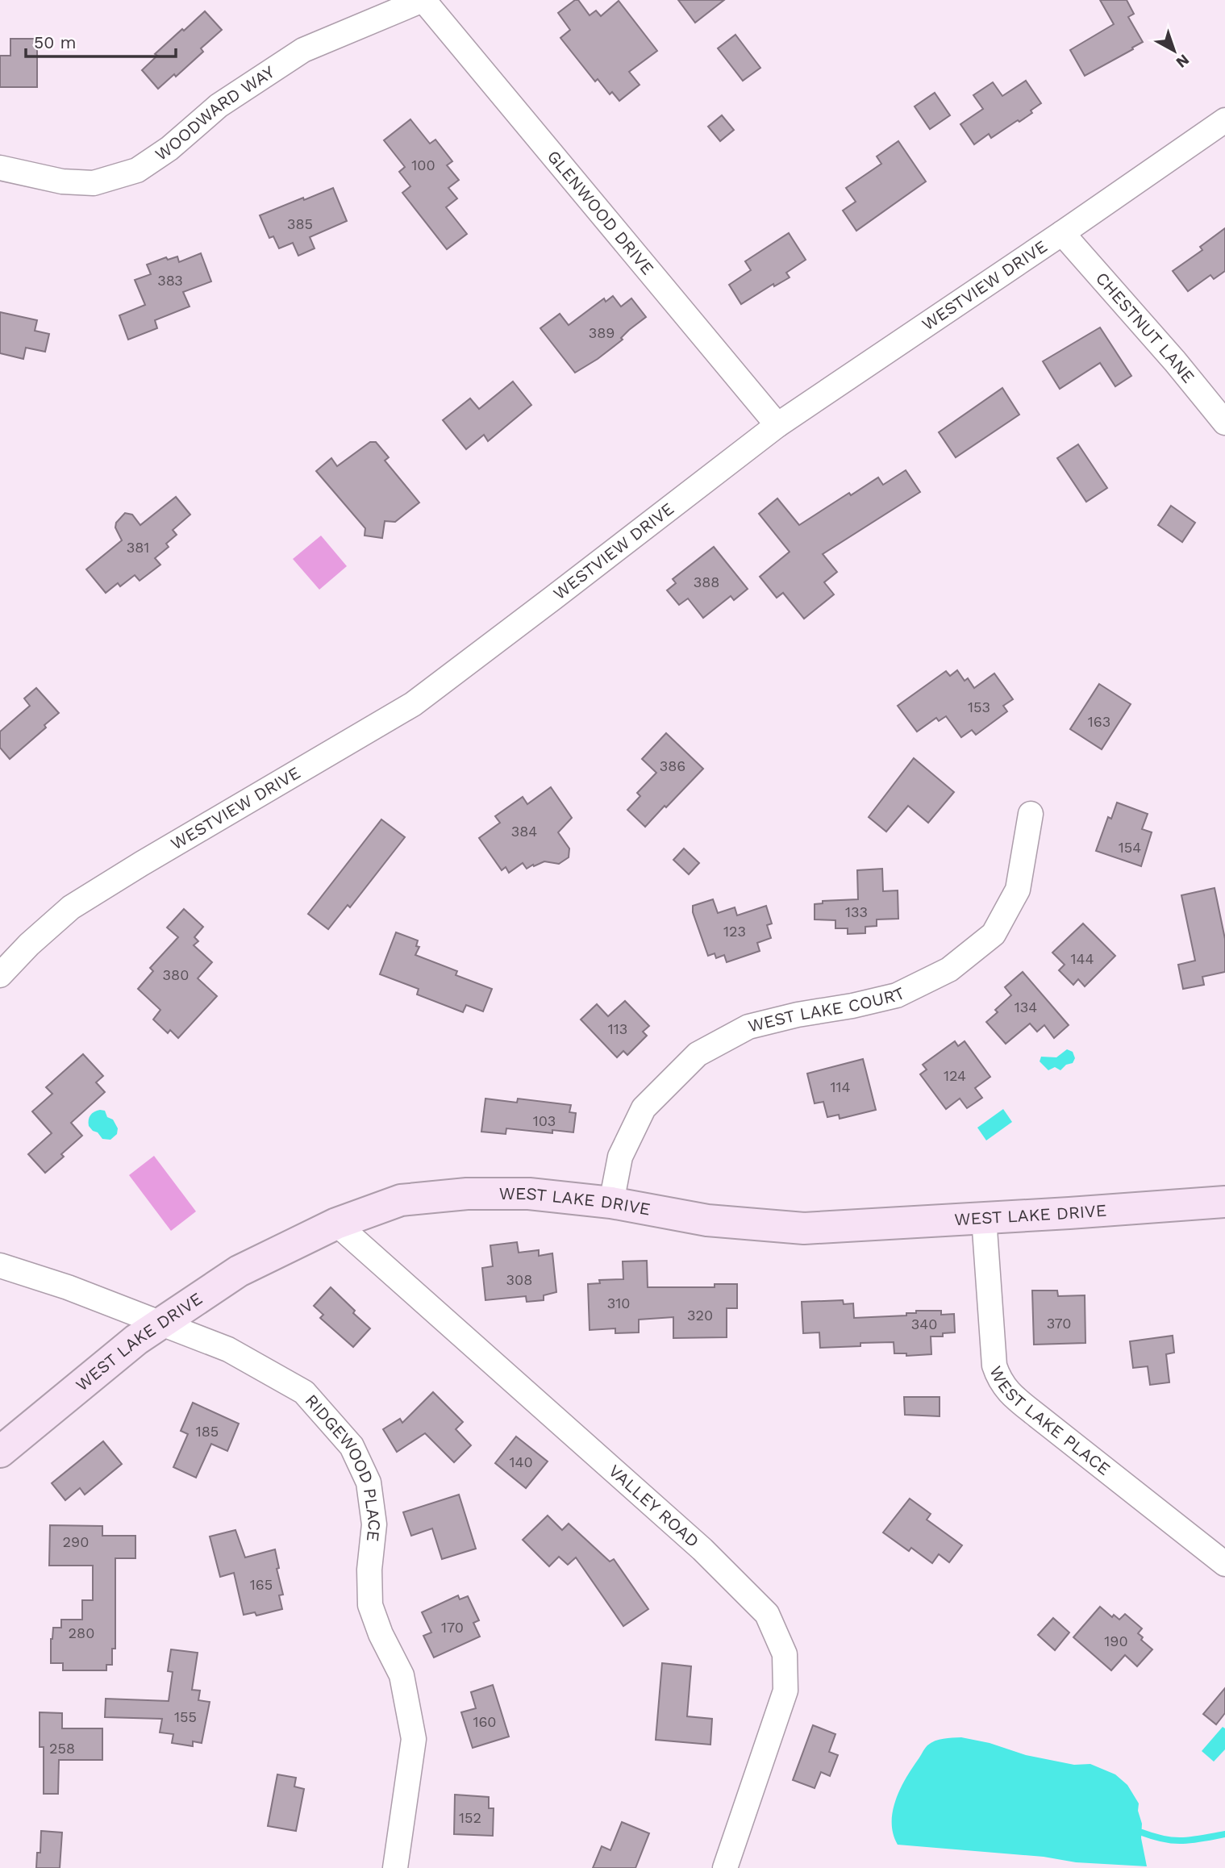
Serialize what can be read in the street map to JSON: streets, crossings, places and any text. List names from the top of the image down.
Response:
{
  "streets": {
    "main road": ["WEST LAKE DRIVE"],
    "street": [
      "WOODWARD WAY",
      "GLENWOOD DRIVE",
      "WESTVIEW DRIVE",
      "CHESTNUT LANE",
      "WEST LAKE COURT",
      "WEST LAKE PLACE",
      "RIDGEWOOD PLACE",
      "VALLEY ROAD"
    ]
  },
  "crossings": [
    ["WOODWARD WAY", "GLENWOOD DRIVE"],
    ["GLENWOOD DRIVE", "WESTVIEW DRIVE"],
    ["WESTVIEW DRIVE", "CHESTNUT LANE"],
    ["WEST LAKE COURT", "WEST LAKE DRIVE"],
    ["WEST LAKE DRIVE", "WEST LAKE PLACE"],
    ["WEST LAKE DRIVE", "RIDGEWOOD PLACE"],
    ["WEST LAKE DRIVE", "VALLEY ROAD"]
  ],
  "house_numbers": [
    "100",
    "385",
    "383",
    "389",
    "381",
    "388",
    "153",
    "163",
    "386",
    "384",
    "154",
    "133",
    "123",
    "144",
    "380",
    "134",
    "113",
    "124",
    "114",
    "103",
    "308",
    "310",
    "320",
    "370",
    "340",
    "185",
    "140",
    "290",
    "165",
    "170",
    "280",
    "190",
    "155",
    "160",
    "258",
    "152"
  ],
  "scale_bar": "50 m",
  "north": "bottom right"
}
